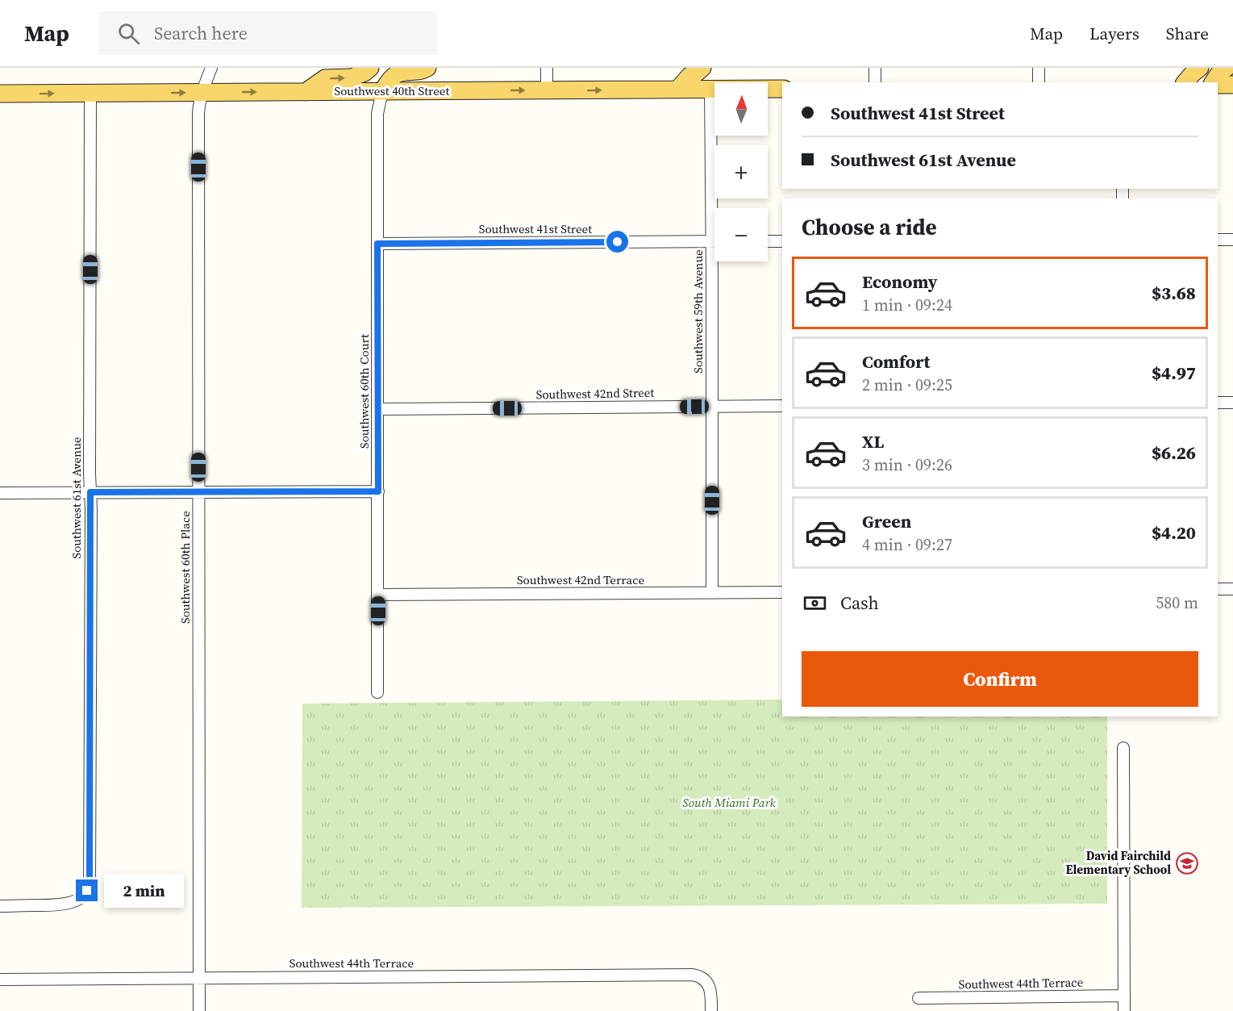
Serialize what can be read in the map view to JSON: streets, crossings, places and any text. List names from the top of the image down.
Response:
{
  "streets": {
    "main road": ["Southwest 40th Street"],
    "street": [
      "Southwest 41st Street",
      "Southwest 59th Avenue",
      "Southwest 60th Court",
      "Southwest 42nd Street",
      "Southwest 61st Avenue",
      "Southwest 60th Place",
      "Southwest 42nd Terrace",
      "Southwest 44th Terrace"
    ]
  },
  "crossings": [
    ["Southwest 40th Street", "Southwest 59th Avenue"],
    ["Southwest 40th Street", "Southwest 60th Court"],
    ["Southwest 40th Street", "Southwest 61st Avenue"],
    ["Southwest 40th Street", "Southwest 60th Place"],
    ["Southwest 41st Street", "Southwest 59th Avenue"],
    ["Southwest 41st Street", "Southwest 60th Court"],
    ["Southwest 59th Avenue", "Southwest 42nd Street"],
    ["Southwest 59th Avenue", "Southwest 42nd Terrace"],
    ["Southwest 60th Court", "Southwest 42nd Street"],
    ["Southwest 60th Court", "Southwest 42nd Terrace"],
    ["Southwest 60th Place", "Southwest 44th Terrace"]
  ],
  "one_way": ["Southwest 40th Street"],
  "parks": ["South Miami Park"],
  "places": {
    "school or university": ["David Fairchild Elementary School"]
  },
  "north": "top",
  "page": {
    "header": "Map",
    "search": "Search here",
    "nav": ["Map", "Layers", "Share"],
    "map_buttons": ["+", "−"],
    "banner": ["Southwest 41st Street", "Southwest 61st Avenue"],
    "heading": "Choose a ride",
    "list": [
      {
        "name": "Economy",
        "note": "1 min · 09:24",
        "value": "$3.68"
      },
      {
        "name": "Comfort",
        "note": "2 min · 09:25",
        "value": "$4.97"
      },
      {
        "name": "XL",
        "note": "3 min · 09:26",
        "value": "$6.26"
      },
      {
        "name": "Green",
        "note": "4 min · 09:27",
        "value": "$4.20"
      }
    ],
    "pay": ["Cash", "580 m"],
    "buttons": "Confirm",
    "bubble": "2 min"
  }
}
